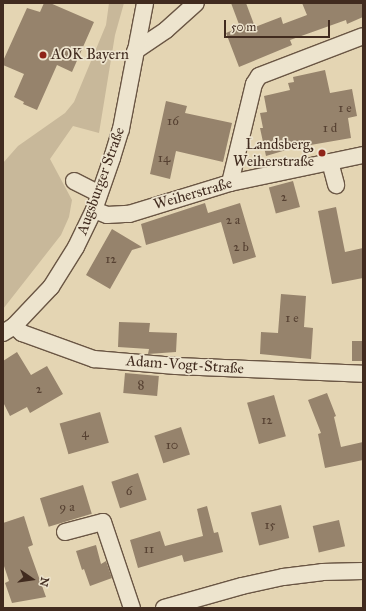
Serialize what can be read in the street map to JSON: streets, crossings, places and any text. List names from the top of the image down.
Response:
{
  "streets": {
    "street": ["Augsburger Straße", "Weiherstraße", "Adam-Vogt-Straße"]
  },
  "crossings": [
    ["Augsburger Straße", "Weiherstraße"],
    ["Augsburger Straße", "Adam-Vogt-Straße"]
  ],
  "places": ["AOK Bayern", "Landsberg, Weiherstraße"],
  "house_numbers": [
    "1 e",
    "16",
    "1 d",
    "14",
    "2",
    "2 a",
    "2 b",
    "12",
    "1 e",
    "8",
    "2",
    "12",
    "4",
    "10",
    "6",
    "9 a",
    "15",
    "11"
  ],
  "scale_bar": "50 m",
  "north": "right"
}
